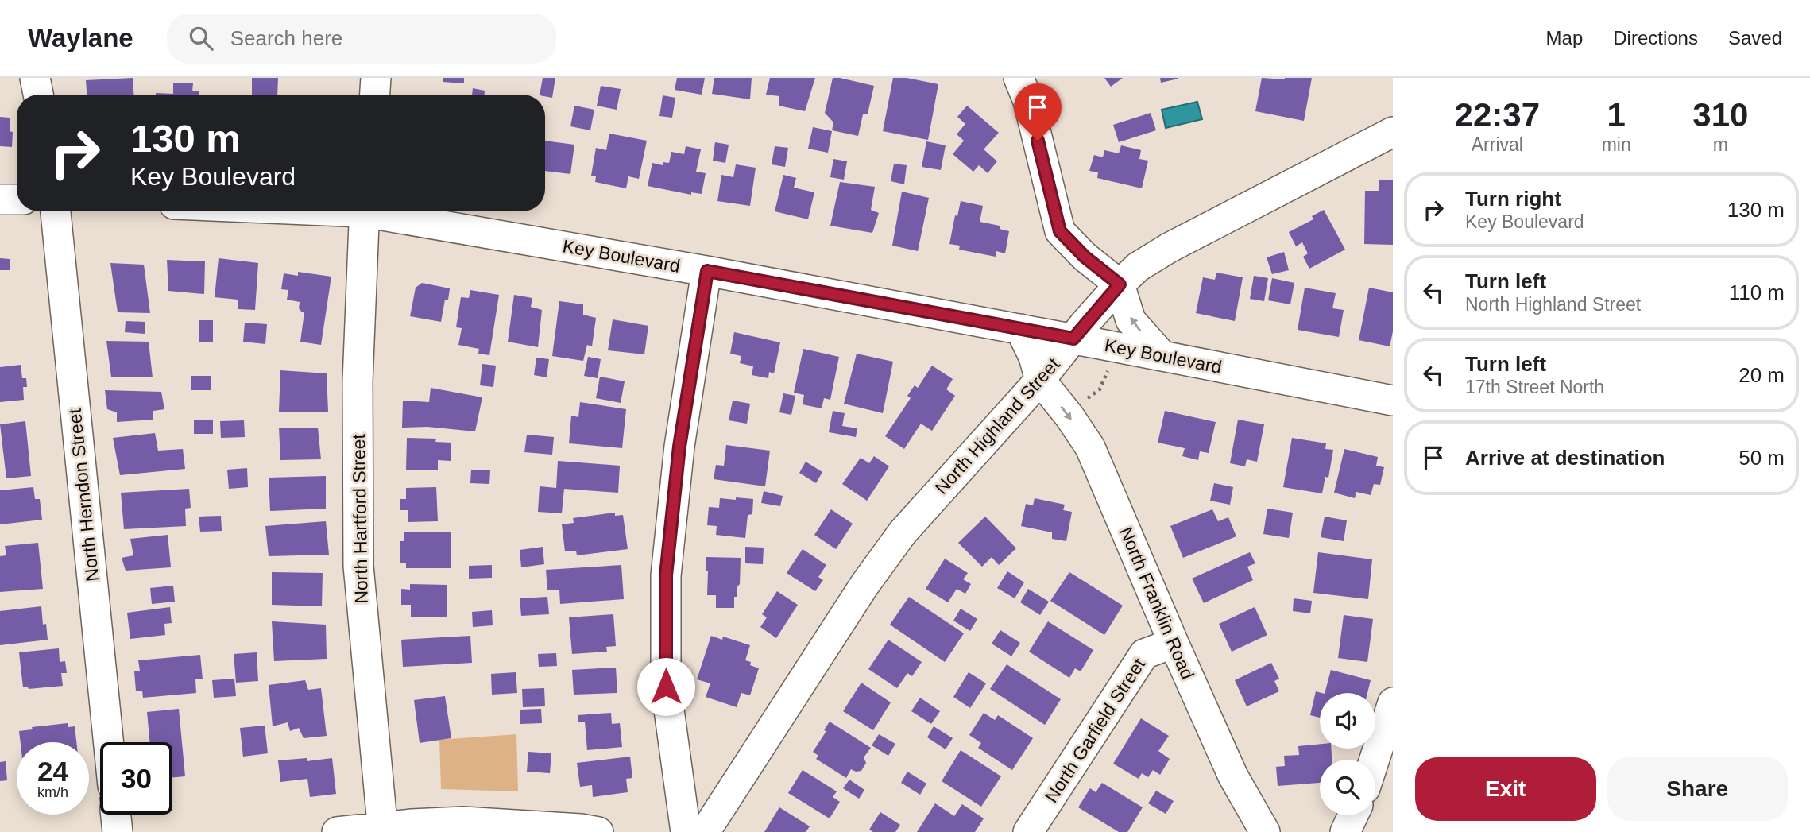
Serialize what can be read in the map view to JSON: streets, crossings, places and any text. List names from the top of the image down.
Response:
{
  "streets": {
    "street": [
      "Key Boulevard",
      "North Highland Street",
      "North Herndon Street",
      "North Hartford Street",
      "North Franklin Road",
      "North Garfield Street"
    ]
  },
  "crossings": [
    ["Key Boulevard", "North Highland Street"],
    ["North Highland Street", "North Franklin Road"],
    ["North Franklin Road", "North Garfield Street"]
  ],
  "one_way": ["North Franklin Road"],
  "page": {
    "header": "Waylane",
    "search": "Search here",
    "nav": ["Map", "Directions", "Saved"],
    "eta": [
      "22:37",
      "Arrival",
      "1",
      "min",
      "310",
      "m"
    ],
    "turn": ["130 m", "Key Boulevard"],
    "list": [
      {
        "name": "Turn right",
        "note": "Key Boulevard",
        "value": "130 m"
      },
      {
        "name": "Turn left",
        "note": "North Highland Street",
        "value": "110 m"
      },
      {
        "name": "Turn left",
        "note": "17th Street North",
        "value": "20 m"
      },
      {
        "name": "Arrive at destination",
        "value": "50 m"
      }
    ],
    "speed": "24 km/h",
    "limit": "30",
    "buttons": ["Exit", "Share"]
  }
}
